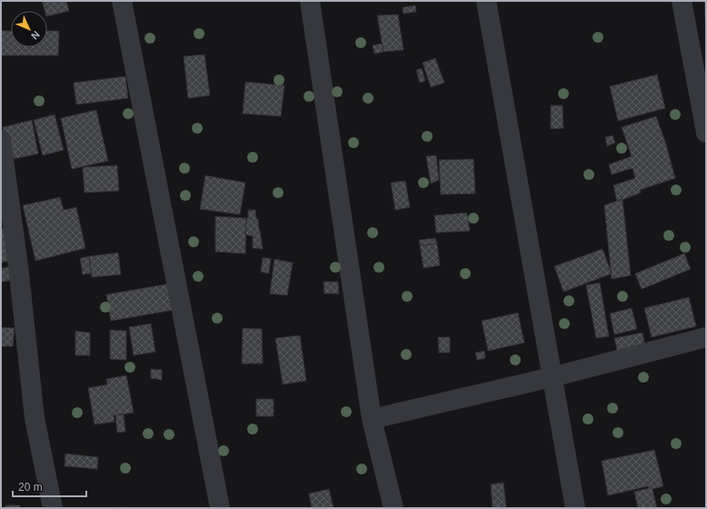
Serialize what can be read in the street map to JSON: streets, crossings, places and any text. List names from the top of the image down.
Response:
{
  "scale_bar": "20 m",
  "north": "bottom right"
}
